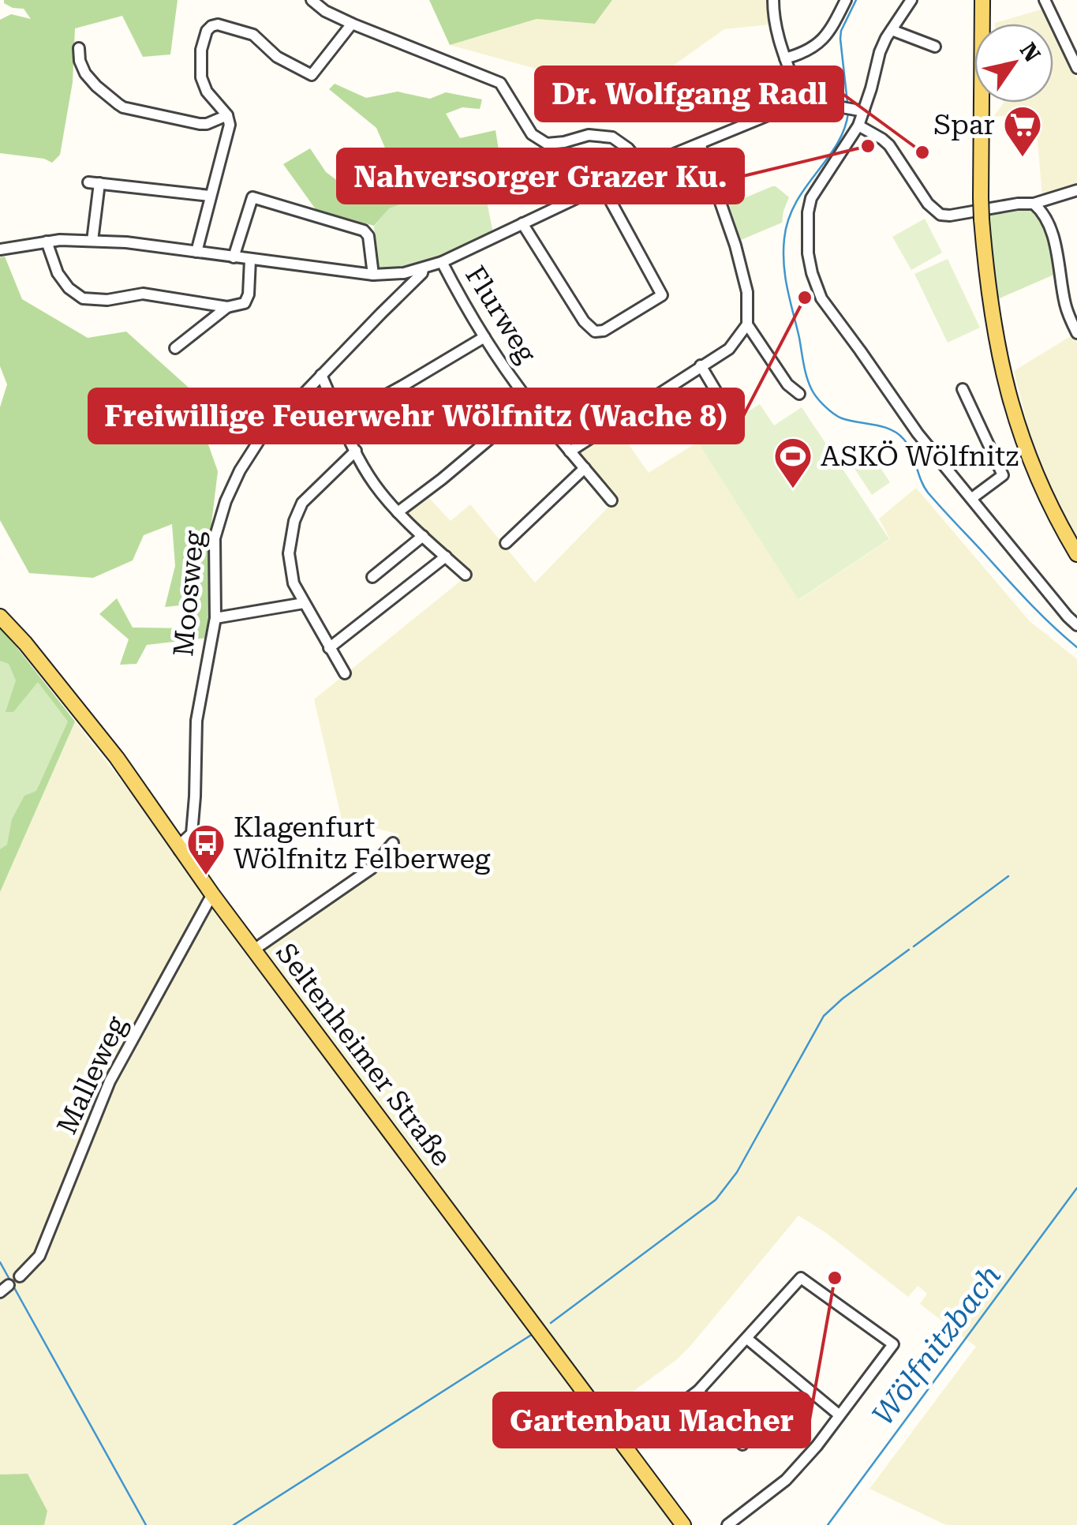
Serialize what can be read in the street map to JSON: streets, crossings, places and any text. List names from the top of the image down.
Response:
{
  "streets": {
    "main road": ["Seltenheimer Straße"],
    "street": ["Flurweg", "Moosweg", "Malleweg"]
  },
  "crossings": [
    ["Moosweg", "Seltenheimer Straße"],
    ["Seltenheimer Straße", "Malleweg"]
  ],
  "water": ["Wölfnitzbach"],
  "places": {
    "other": [
      "Nahversorger Grazer Ku.",
      "Dr. Wolfgang Radl",
      "Freiwillige Feuerwehr Wölfnitz (Wache 8)",
      "Gartenbau Macher"
    ],
    "supermarket": ["Spar"],
    "sports": ["ASKÖ Wölfnitz"],
    "bus stop": ["Klagenfurt Wölfnitz Felberweg"]
  },
  "north": "top right"
}
